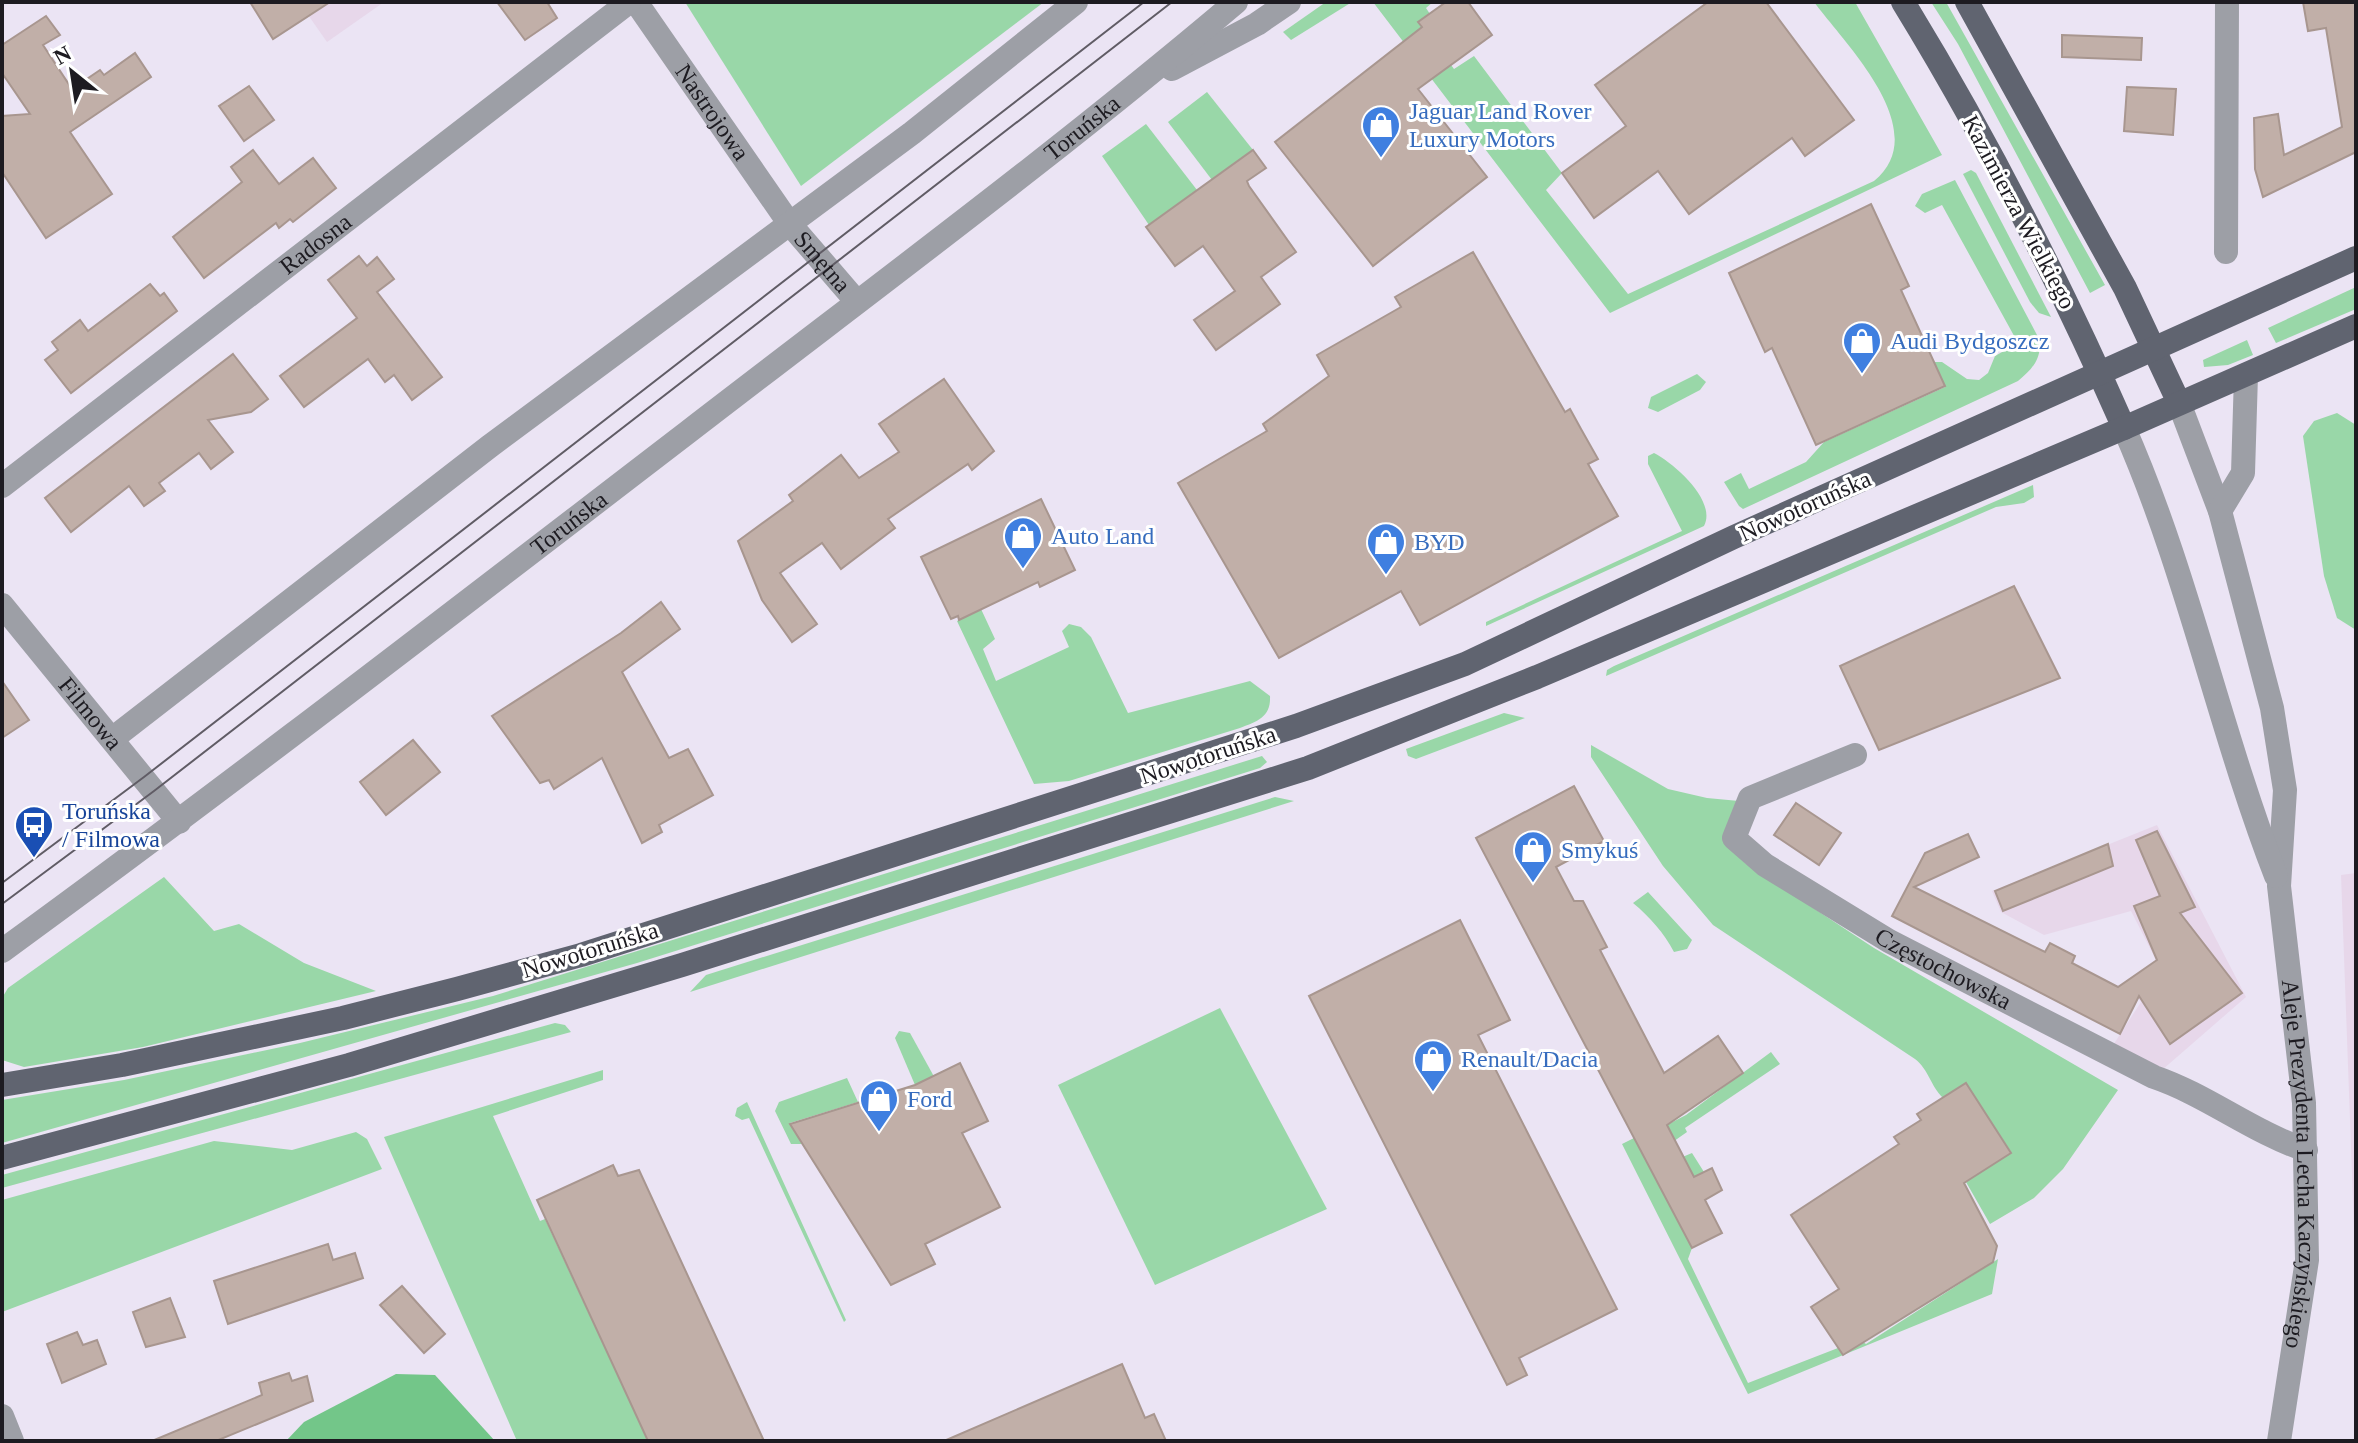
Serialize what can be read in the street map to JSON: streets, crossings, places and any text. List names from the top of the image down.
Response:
{
  "streets": {
    "main road": ["Kazimierza Wielkiego", "Nowotoruńska"],
    "street": [
      "Nastrojowa",
      "Toruńska",
      "Radosna",
      "Smętna",
      "Filmowa",
      "Częstochowska",
      "Aleje Prezydenta Lecha Kaczyńskiego"
    ]
  },
  "crossings": [
    ["Nastrojowa", "Smętna"],
    ["Toruńska", "Smętna"],
    ["Toruńska", "Filmowa"],
    ["Kazimierza Wielkiego", "Nowotoruńska"],
    ["Kazimierza Wielkiego", "Aleje Prezydenta Lecha Kaczyńskiego"],
    ["Nowotoruńska", "Aleje Prezydenta Lecha Kaczyńskiego"],
    ["Częstochowska", "Aleje Prezydenta Lecha Kaczyńskiego"]
  ],
  "places": {
    "shop": [
      "Jaguar Land Rover Luxury Motors",
      "Audi Bydgoszcz",
      "Auto Land",
      "BYD",
      "Smykuś",
      "Renault/Dacia",
      "Ford"
    ],
    "bus stop": ["Toruńska / Filmowa"]
  },
  "north": "top left"
}
